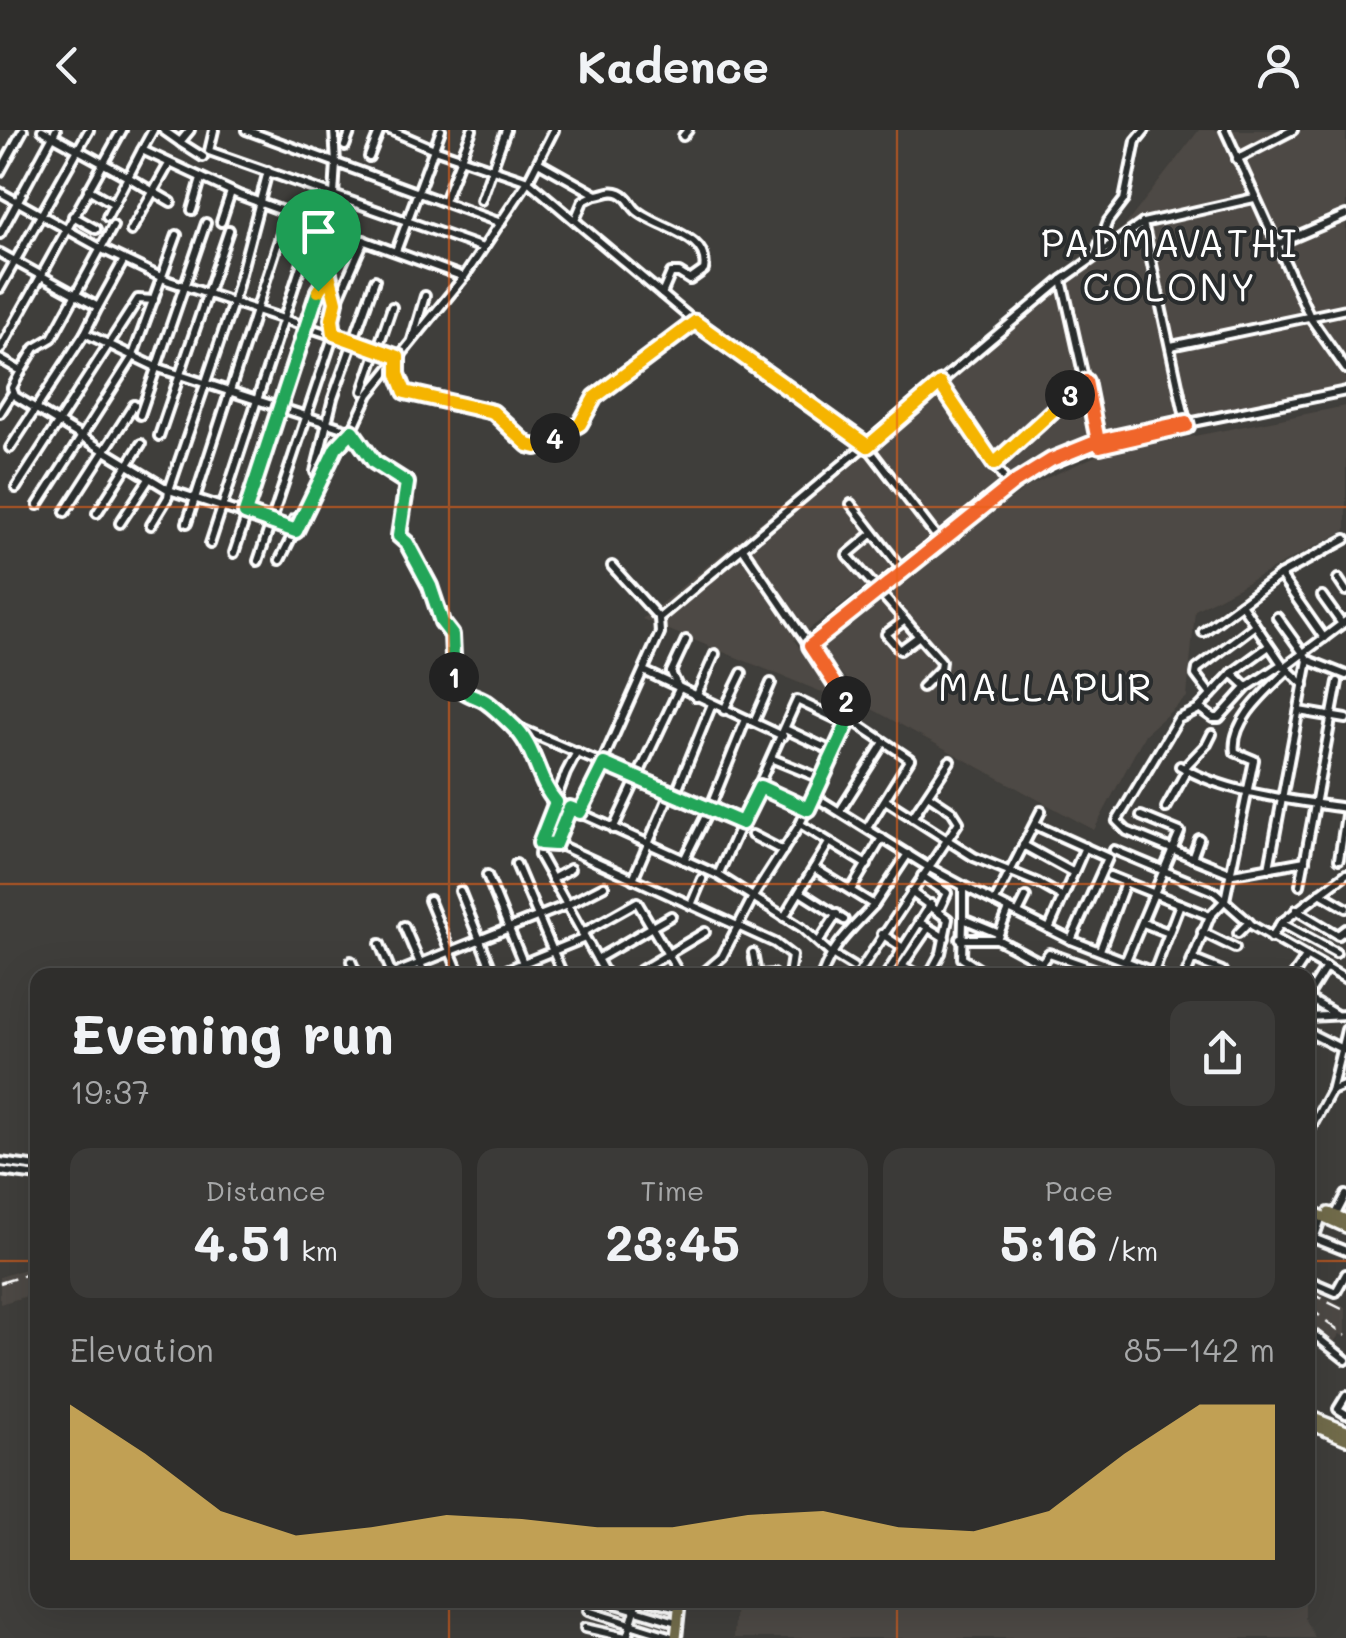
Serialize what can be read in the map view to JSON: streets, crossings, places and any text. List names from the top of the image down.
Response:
{
  "districts": ["PADMAVATHI COLONY", "MALLAPUR"],
  "page": {
    "header": "Kadence",
    "pins": [
      "3",
      "4",
      "1",
      "2"
    ],
    "heading": ["Evening run", "19:37"],
    "stats": [
      ["Distance", "4.51 km"],
      ["Time", "23:45"],
      ["Pace", "5:16 /km"]
    ],
    "chart": ["Elevation", "85–142 m"]
  }
}
